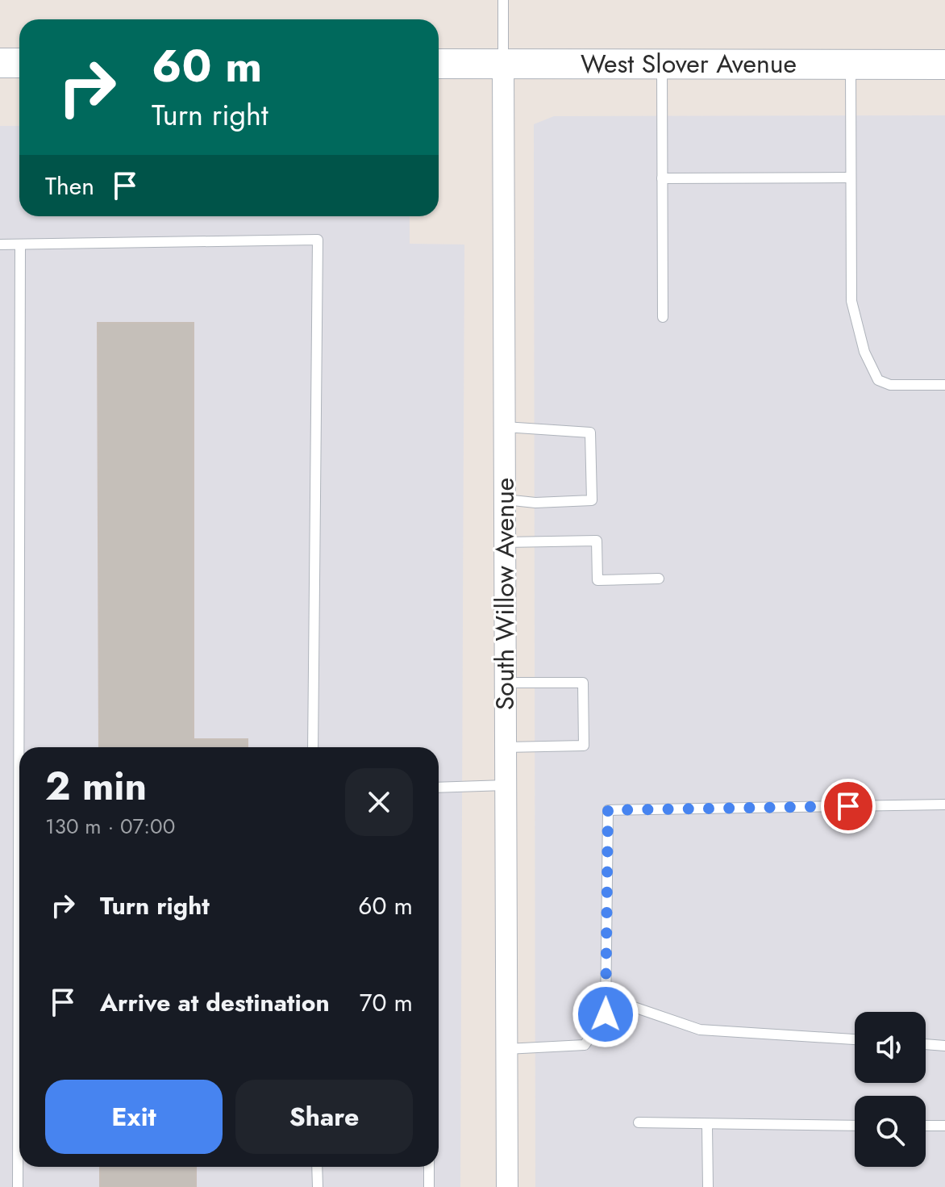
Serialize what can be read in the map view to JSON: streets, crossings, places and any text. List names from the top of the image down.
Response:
{
  "streets": {
    "main road": ["West Slover Avenue"],
    "street": ["South Willow Avenue"]
  },
  "crossings": [
    ["West Slover Avenue", "South Willow Avenue"]
  ],
  "page": {
    "turn": ["60 m", "Turn right"],
    "then": "Then",
    "heading": ["2 min", "130 m · 07:00"],
    "list": [
      {
        "name": "Turn right",
        "value": "60 m"
      },
      {
        "name": "Arrive at destination",
        "value": "70 m"
      }
    ],
    "buttons": ["Exit", "Share"]
  }
}
